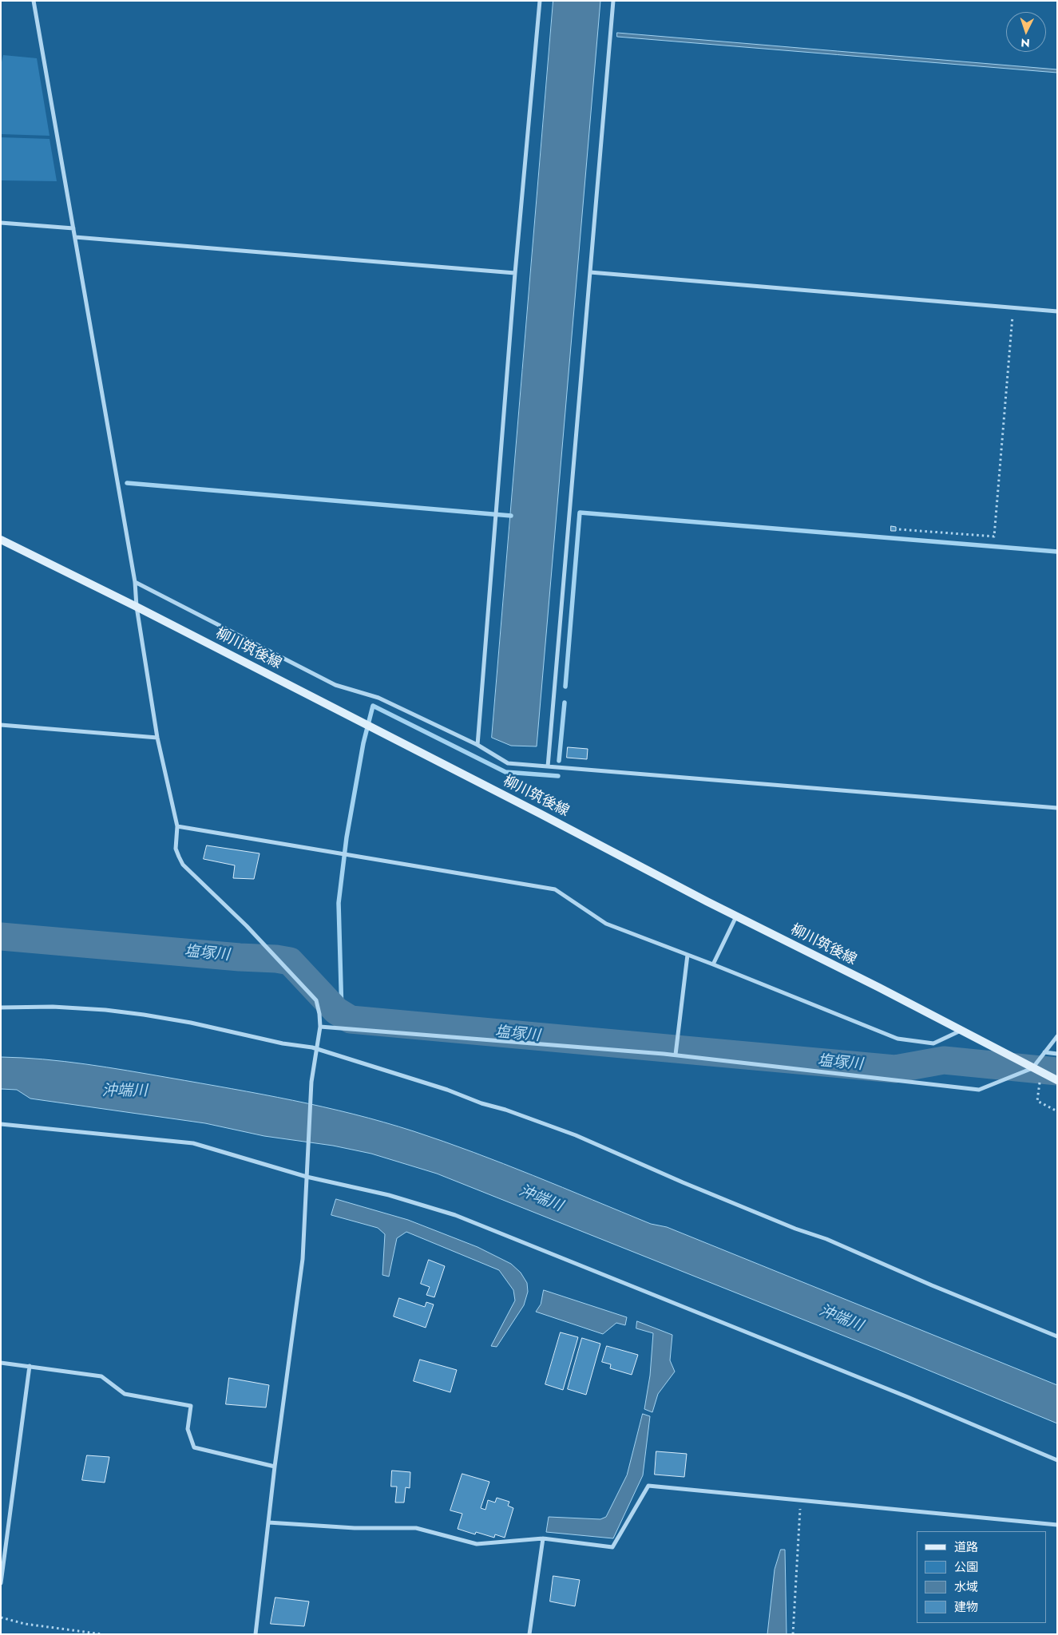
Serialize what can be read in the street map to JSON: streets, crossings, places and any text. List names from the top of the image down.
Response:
{
  "streets": {
    "main road": ["柳川筑後線"]
  },
  "water": ["塩塚川", "沖端川"],
  "legend": [
    "道路",
    "公園",
    "水域",
    "建物"
  ],
  "north": "bottom"
}
